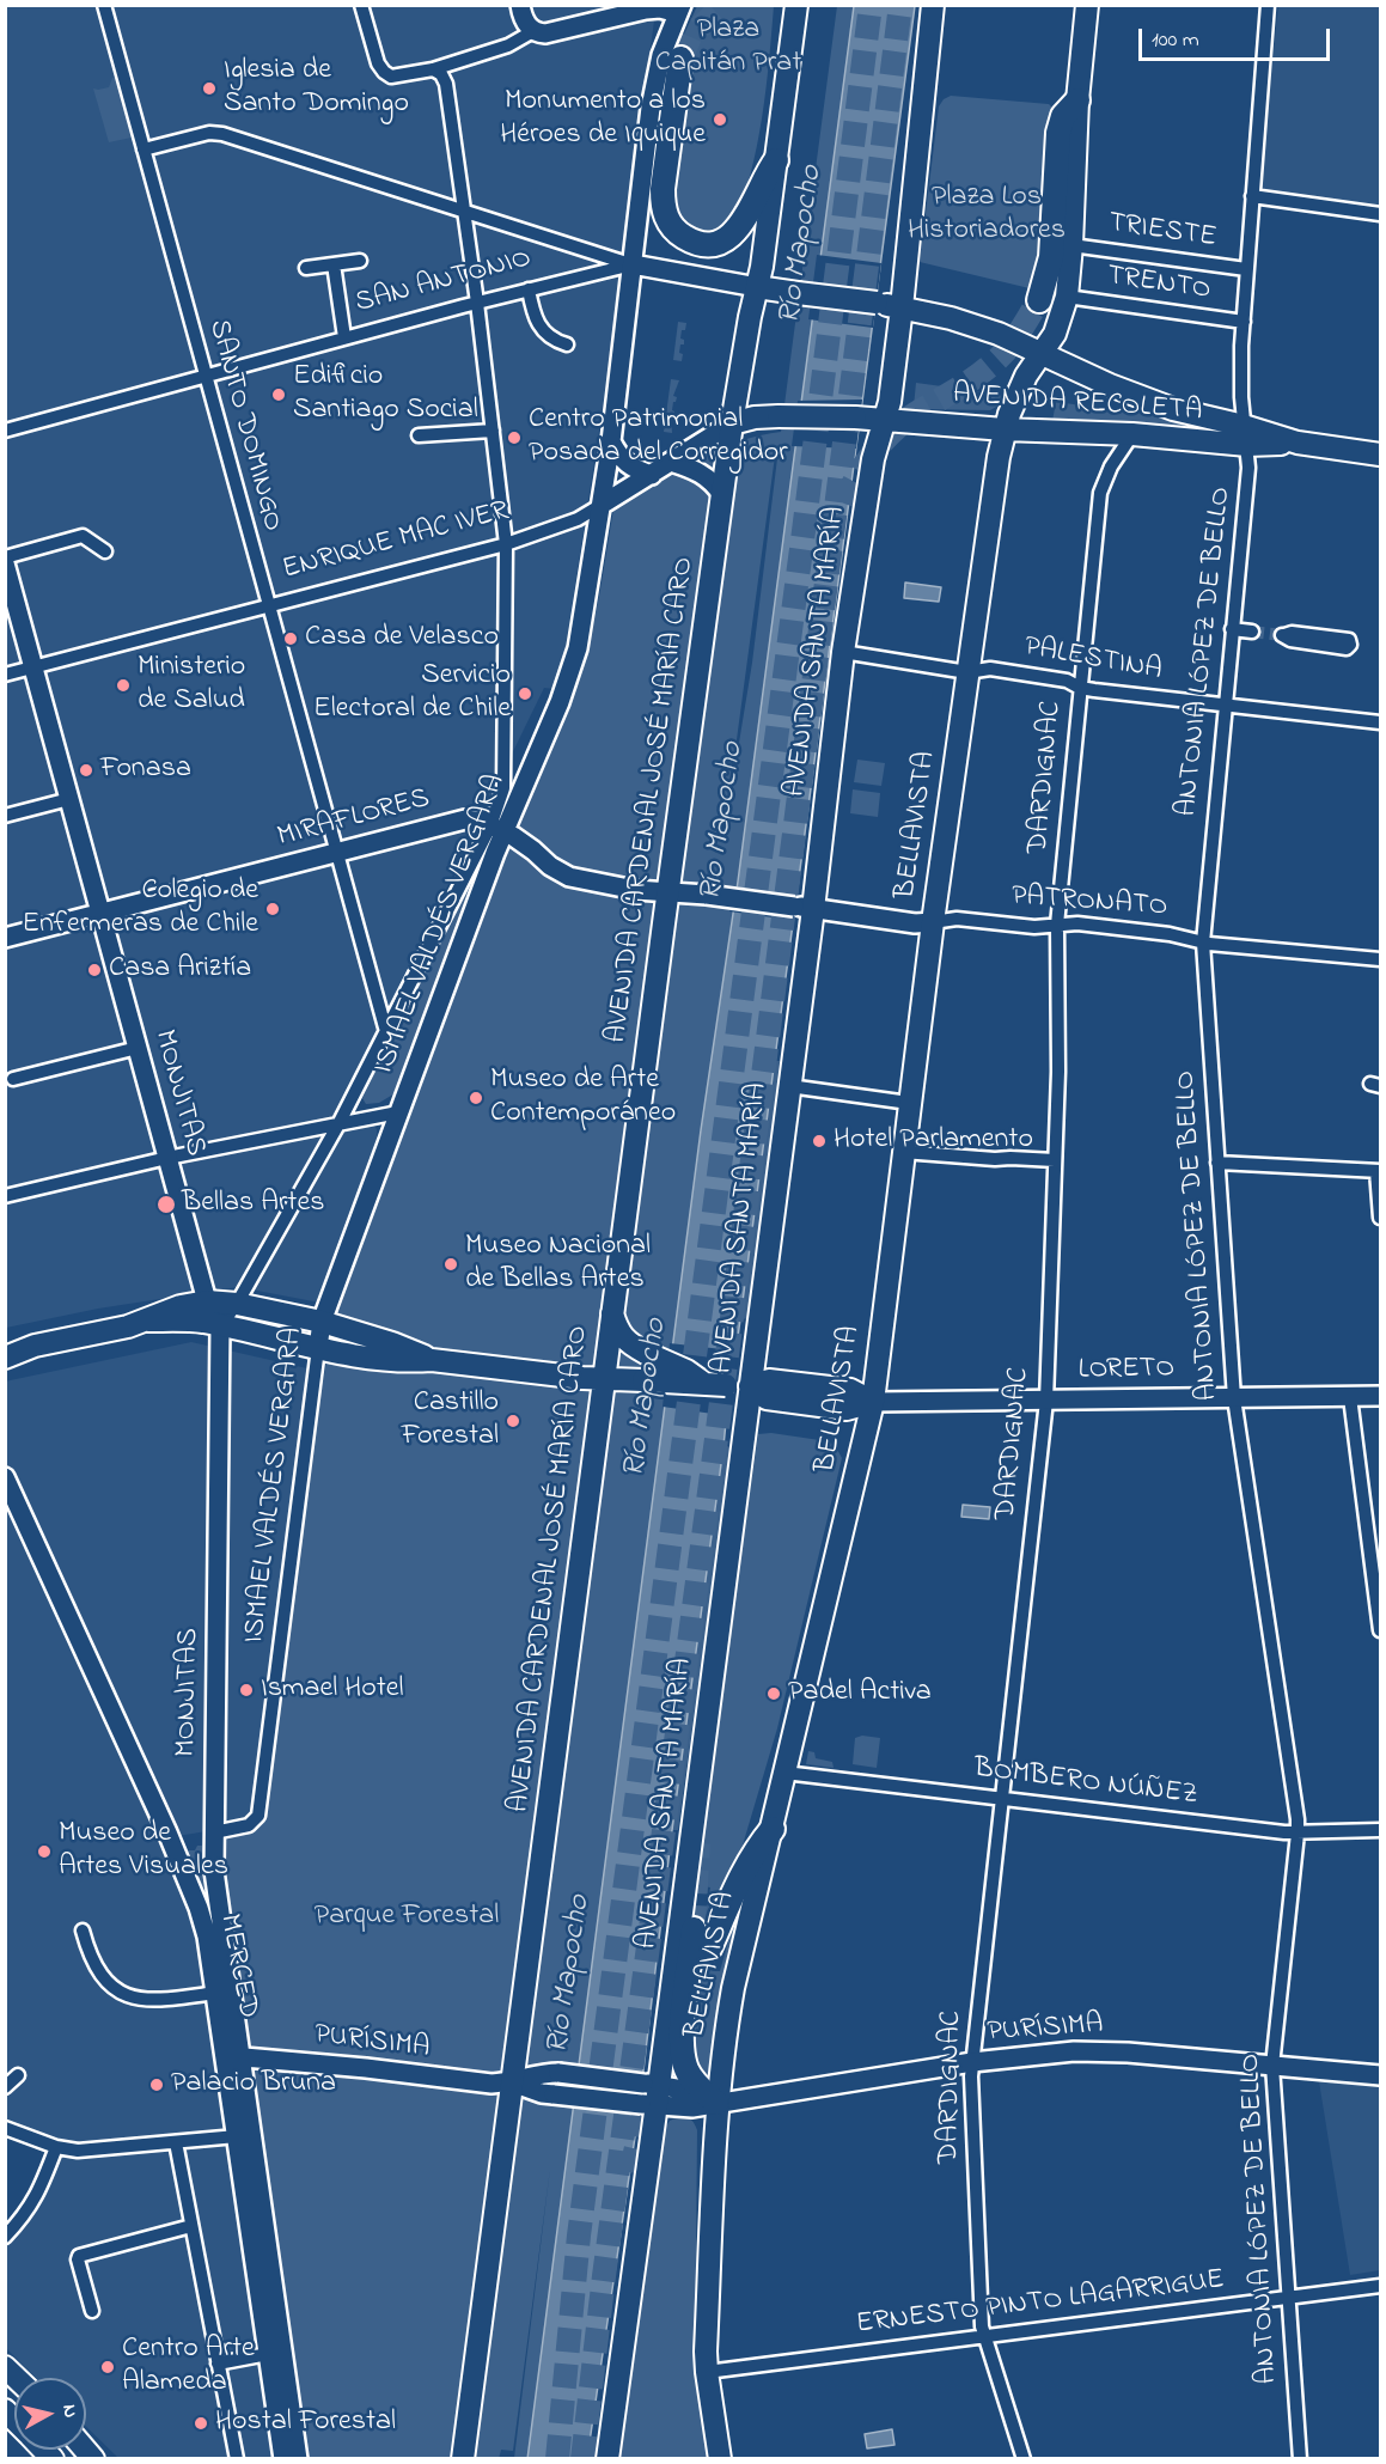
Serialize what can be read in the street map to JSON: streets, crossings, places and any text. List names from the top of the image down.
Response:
{
  "streets": {
    "main road": [
      "SAN ANTONIO",
      "AVENIDA RECOLETA",
      "ENRIQUE MAC IVER",
      "AVENIDA SANTA MARÍA",
      "AVENIDA CARDENAL JOSÉ MARÍA CARO",
      "MIRAFLORES",
      "BELLAVISTA",
      "PATRONATO",
      "ISMAEL VALDÉS VERGARA",
      "MONJITAS",
      "LORETO",
      "MERCED",
      "PURÍSIMA"
    ],
    "street": [
      "TRIESTE",
      "TRENTO",
      "SANTO DOMINGO",
      "ANTONIA LÓPEZ DE BELLO",
      "PALESTINA",
      "DARDIGNAC",
      "BOMBERO NÚÑEZ",
      "ERNESTO PINTO LAGARRIGUE"
    ]
  },
  "crossings": [
    ["TRIESTE", "ANTONIA LÓPEZ DE BELLO"],
    ["TRIESTE", "BELLAVISTA"],
    ["SAN ANTONIO", "AVENIDA RECOLETA"],
    ["SAN ANTONIO", "SANTO DOMINGO"],
    ["SAN ANTONIO", "AVENIDA SANTA MARÍA"],
    ["SAN ANTONIO", "AVENIDA CARDENAL JOSÉ MARÍA CARO"],
    ["SAN ANTONIO", "ISMAEL VALDÉS VERGARA"],
    ["TRENTO", "ANTONIA LÓPEZ DE BELLO"],
    ["TRENTO", "BELLAVISTA"],
    ["AVENIDA RECOLETA", "ENRIQUE MAC IVER"],
    ["AVENIDA RECOLETA", "AVENIDA SANTA MARÍA"],
    ["AVENIDA RECOLETA", "ANTONIA LÓPEZ DE BELLO"],
    ["AVENIDA RECOLETA", "DARDIGNAC"],
    ["AVENIDA RECOLETA", "BELLAVISTA"],
    ["SANTO DOMINGO", "ENRIQUE MAC IVER"],
    ["SANTO DOMINGO", "MIRAFLORES"],
    ["ENRIQUE MAC IVER", "AVENIDA CARDENAL JOSÉ MARÍA CARO"],
    ["ENRIQUE MAC IVER", "ISMAEL VALDÉS VERGARA"],
    ["ENRIQUE MAC IVER", "MONJITAS"],
    ["AVENIDA SANTA MARÍA", "PALESTINA"],
    ["AVENIDA SANTA MARÍA", "MIRAFLORES"],
    ["AVENIDA SANTA MARÍA", "PATRONATO"],
    ["AVENIDA SANTA MARÍA", "LORETO"],
    ["AVENIDA SANTA MARÍA", "PURÍSIMA"],
    ["ANTONIA LÓPEZ DE BELLO", "PALESTINA"],
    ["ANTONIA LÓPEZ DE BELLO", "PATRONATO"],
    ["ANTONIA LÓPEZ DE BELLO", "LORETO"],
    ["ANTONIA LÓPEZ DE BELLO", "BOMBERO NÚÑEZ"],
    ["ANTONIA LÓPEZ DE BELLO", "PURÍSIMA"],
    ["ANTONIA LÓPEZ DE BELLO", "ERNESTO PINTO LAGARRIGUE"],
    ["PALESTINA", "DARDIGNAC"],
    ["PALESTINA", "BELLAVISTA"],
    ["DARDIGNAC", "PATRONATO"],
    ["DARDIGNAC", "LORETO"],
    ["DARDIGNAC", "BOMBERO NÚÑEZ"],
    ["DARDIGNAC", "PURÍSIMA"],
    ["DARDIGNAC", "ERNESTO PINTO LAGARRIGUE"],
    ["AVENIDA CARDENAL JOSÉ MARÍA CARO", "MIRAFLORES"],
    ["AVENIDA CARDENAL JOSÉ MARÍA CARO", "LORETO"],
    ["AVENIDA CARDENAL JOSÉ MARÍA CARO", "PURÍSIMA"],
    ["MIRAFLORES", "PATRONATO"],
    ["MIRAFLORES", "ISMAEL VALDÉS VERGARA"],
    ["MIRAFLORES", "MONJITAS"],
    ["BELLAVISTA", "PATRONATO"],
    ["BELLAVISTA", "LORETO"],
    ["BELLAVISTA", "BOMBERO NÚÑEZ"],
    ["BELLAVISTA", "PURÍSIMA"],
    ["BELLAVISTA", "ERNESTO PINTO LAGARRIGUE"],
    ["ISMAEL VALDÉS VERGARA", "MONJITAS"],
    ["MONJITAS", "MERCED"],
    ["MERCED", "PURÍSIMA"]
  ],
  "water": ["Río Mapocho"],
  "parks": ["Plaza Capitán Prat", "Plaza Los Historiadores", "Parque Forestal"],
  "places": [
    "Iglesia de Santo Domingo",
    "Monumento a los Héroes de Iquique",
    "Edificio Santiago Social",
    "Centro Patrimonial Posada del Corregidor",
    "Casa de Velasco",
    "Ministerio de Salud",
    "Servicio Electoral de Chile",
    "Fonasa",
    "Colegio de Enfermeras de Chile",
    "Casa Ariztía",
    "Museo de Arte Contemporáneo",
    "Hotel Parlamento",
    "Bellas Artes",
    "Museo Nacional de Bellas Artes",
    "Castillo Forestal",
    "Ismael Hotel",
    "Padel Activa",
    "Museo de Artes Visuales",
    "Palacio Bruna",
    "Centro Arte Alameda",
    "Hostal Forestal"
  ],
  "scale_bar": "100 m",
  "north": "right"
}
